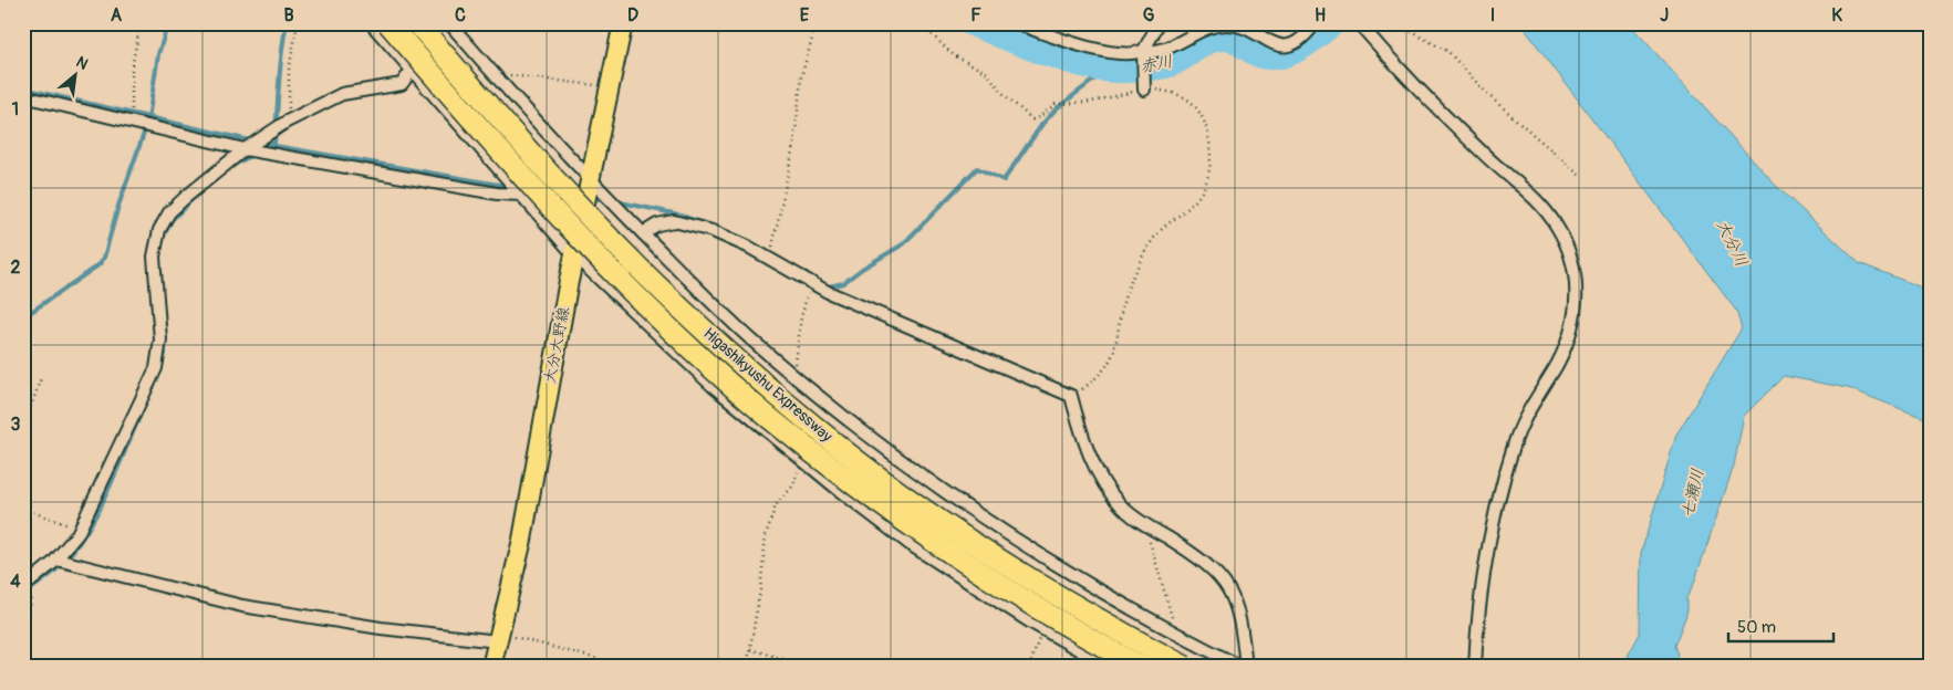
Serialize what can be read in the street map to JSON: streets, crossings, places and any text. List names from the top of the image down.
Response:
{
  "streets": {
    "highway": ["Higashikyushu Expressway"],
    "main road": ["大分大野線"]
  },
  "water": ["赤川", "大分川", "七瀬川"],
  "scale_bar": "50 m",
  "north": "top right",
  "grid": {
    "columns": [
      "A",
      "B",
      "C",
      "D",
      "E",
      "F",
      "G",
      "H",
      "I",
      "J",
      "K"
    ],
    "rows": [
      "1",
      "2",
      "3",
      "4"
    ]
  }
}
